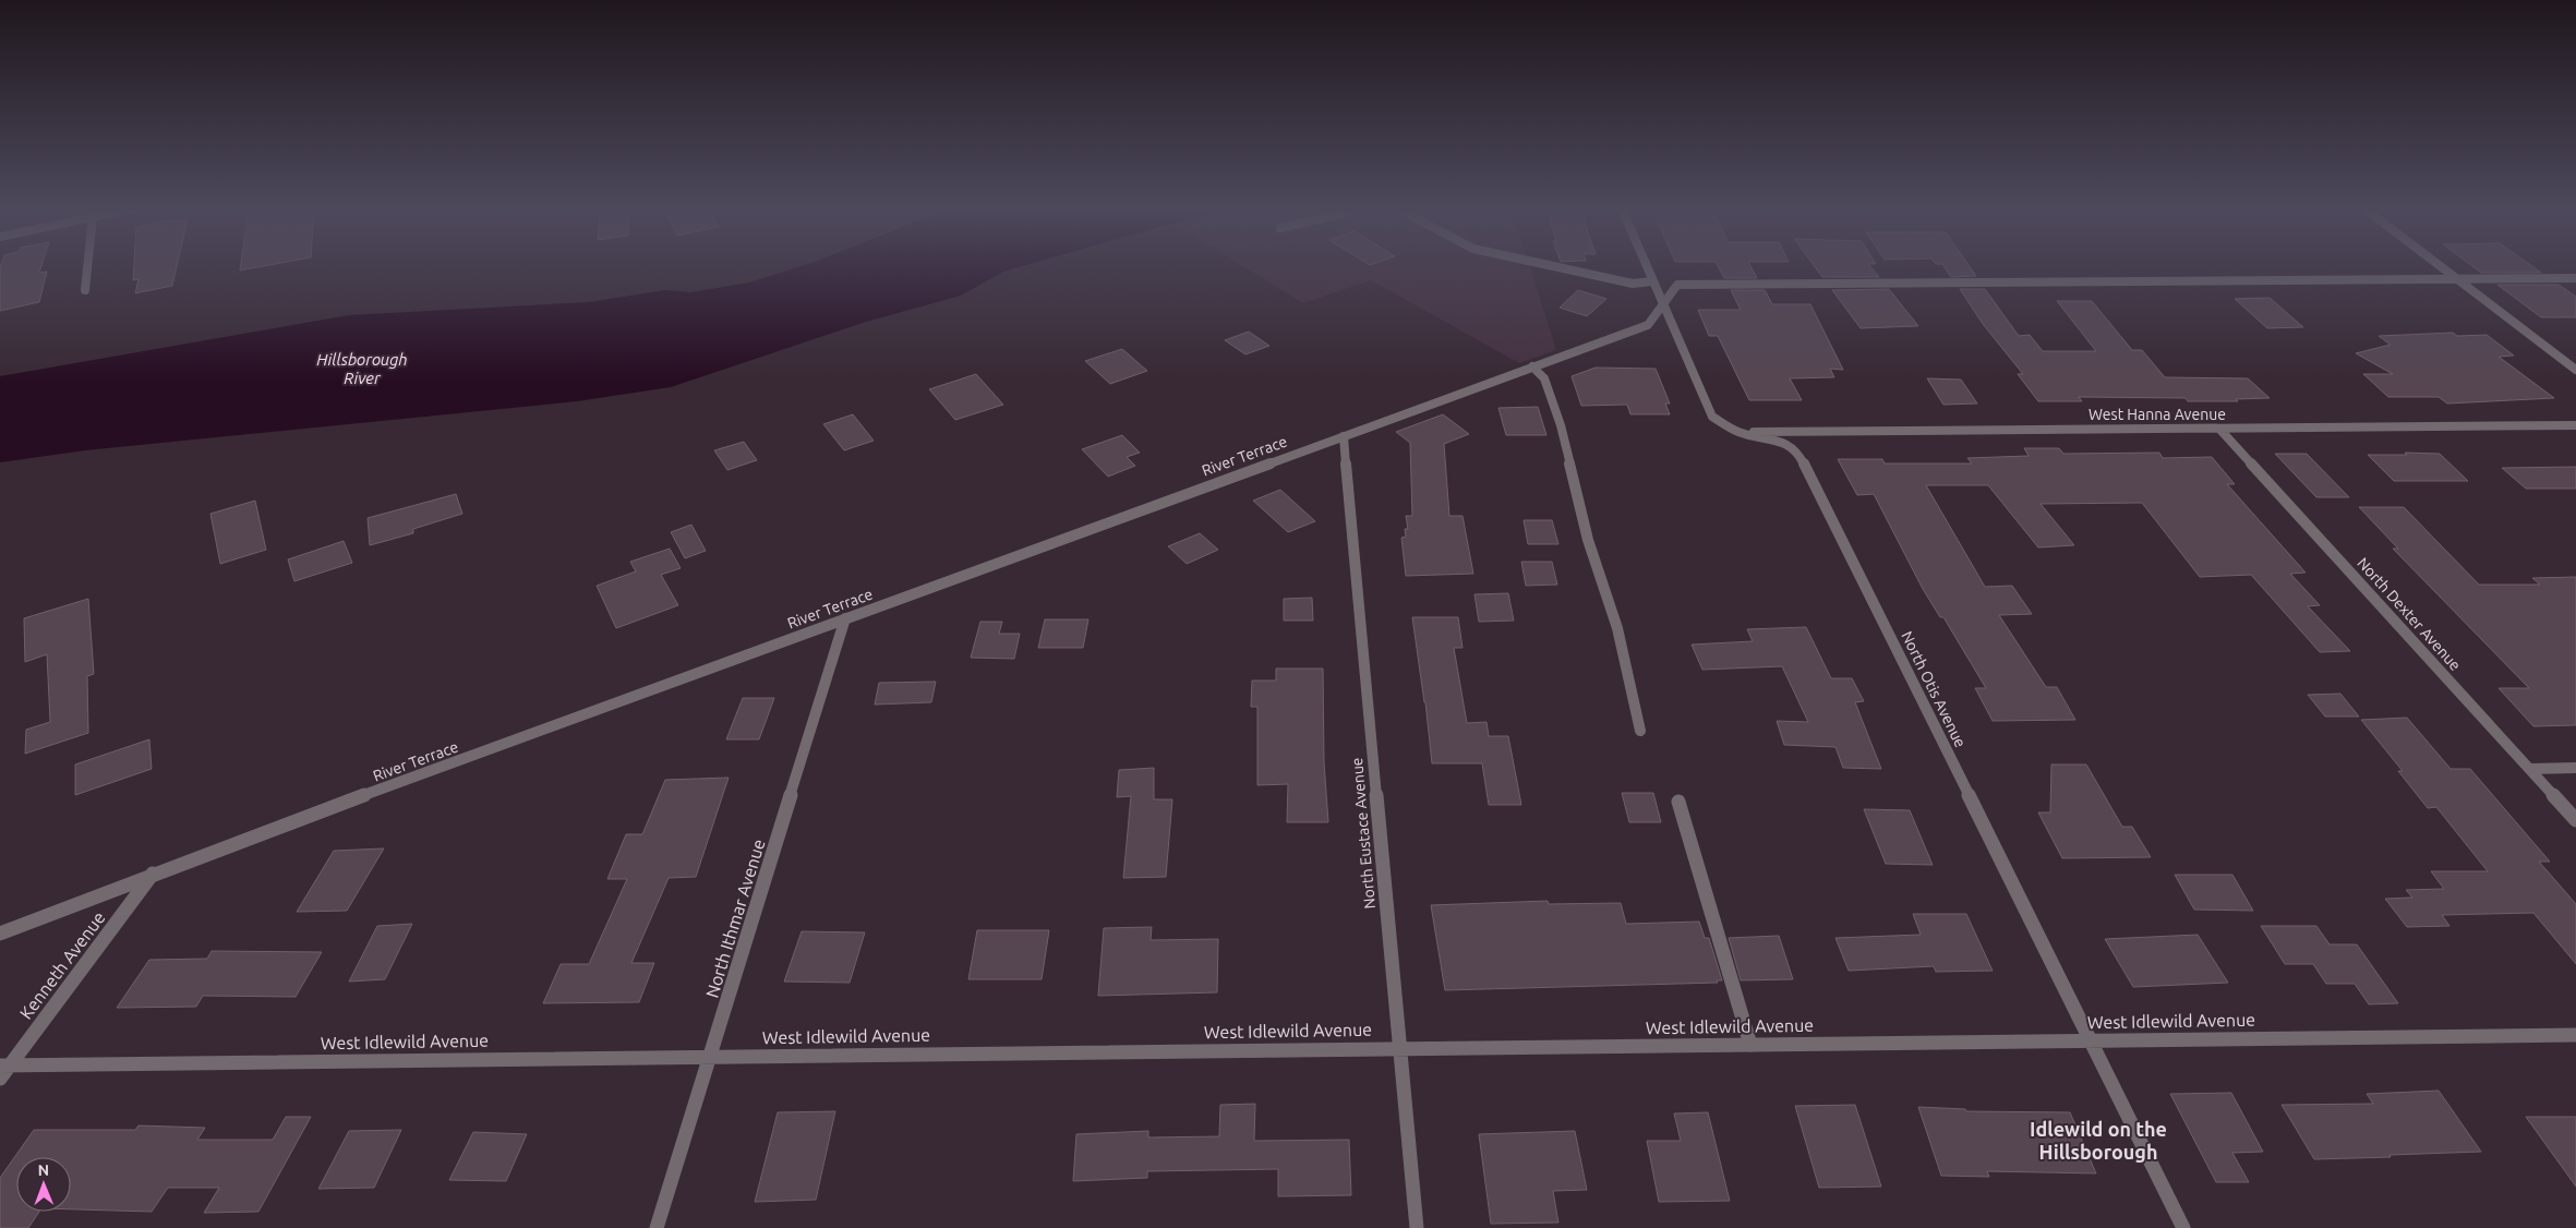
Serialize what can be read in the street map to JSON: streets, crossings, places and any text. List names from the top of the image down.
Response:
{
  "streets": {
    "street": [
      "West Hanna Avenue",
      "River Terrace",
      "North Dexter Avenue",
      "North Otis Avenue",
      "North Eustace Avenue",
      "North Ithmar Avenue",
      "Kenneth Avenue",
      "West Idlewild Avenue"
    ]
  },
  "crossings": [
    ["West Hanna Avenue", "North Dexter Avenue"],
    ["West Hanna Avenue", "North Otis Avenue"],
    ["River Terrace", "North Otis Avenue"],
    ["River Terrace", "North Eustace Avenue"],
    ["River Terrace", "North Ithmar Avenue"],
    ["River Terrace", "Kenneth Avenue"],
    ["North Otis Avenue", "West Idlewild Avenue"],
    ["North Eustace Avenue", "West Idlewild Avenue"],
    ["North Ithmar Avenue", "West Idlewild Avenue"],
    ["Kenneth Avenue", "West Idlewild Avenue"]
  ],
  "districts": ["Idlewild on the Hillsborough"],
  "water": ["Hillsborough River"],
  "north": "top"
}
